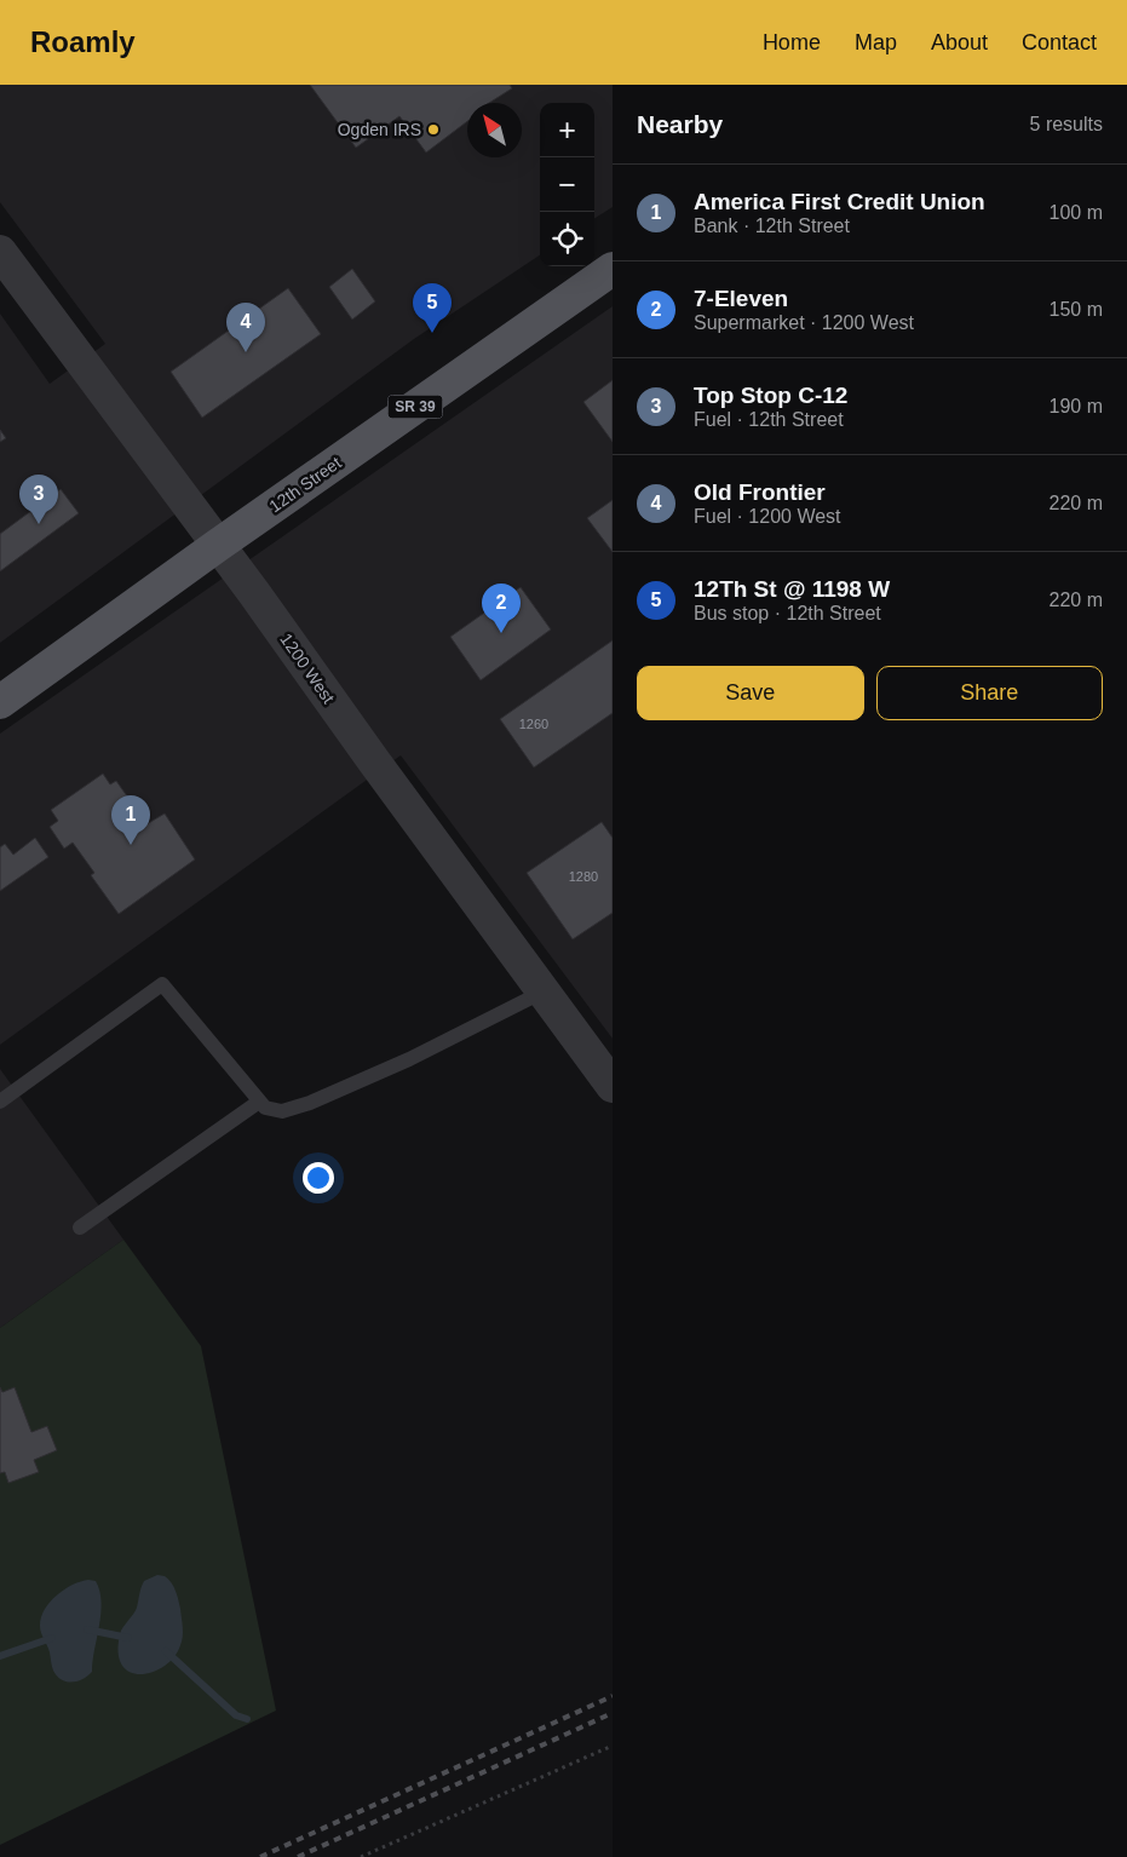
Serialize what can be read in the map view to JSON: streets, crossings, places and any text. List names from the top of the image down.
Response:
{
  "streets": {
    "main road": ["SR 39", "12th Street"],
    "street": ["1200 West"]
  },
  "crossings": [
    ["12th Street", "1200 West"]
  ],
  "places": ["Ogden IRS"],
  "house_numbers": ["1260", "1280"],
  "north": "top left",
  "page": {
    "header": "Roamly",
    "nav": [
      "Home",
      "Map",
      "About",
      "Contact"
    ],
    "heading": ["Nearby", "5 results"],
    "map_buttons": ["+", "−"],
    "list": [
      {
        "mark": "1",
        "name": "America First Credit Union",
        "note": "Bank · 12th Street",
        "value": "100 m"
      },
      {
        "mark": "2",
        "name": "7-Eleven",
        "note": "Supermarket · 1200 West",
        "value": "150 m"
      },
      {
        "mark": "3",
        "name": "Top Stop C-12",
        "note": "Fuel · 12th Street",
        "value": "190 m"
      },
      {
        "mark": "4",
        "name": "Old Frontier",
        "note": "Fuel · 1200 West",
        "value": "220 m"
      },
      {
        "mark": "5",
        "name": "12Th St @ 1198 W",
        "note": "Bus stop · 12th Street",
        "value": "220 m"
      }
    ],
    "pins": [
      "5",
      "4",
      "3",
      "2",
      "1"
    ],
    "buttons": ["Save", "Share"]
  }
}
